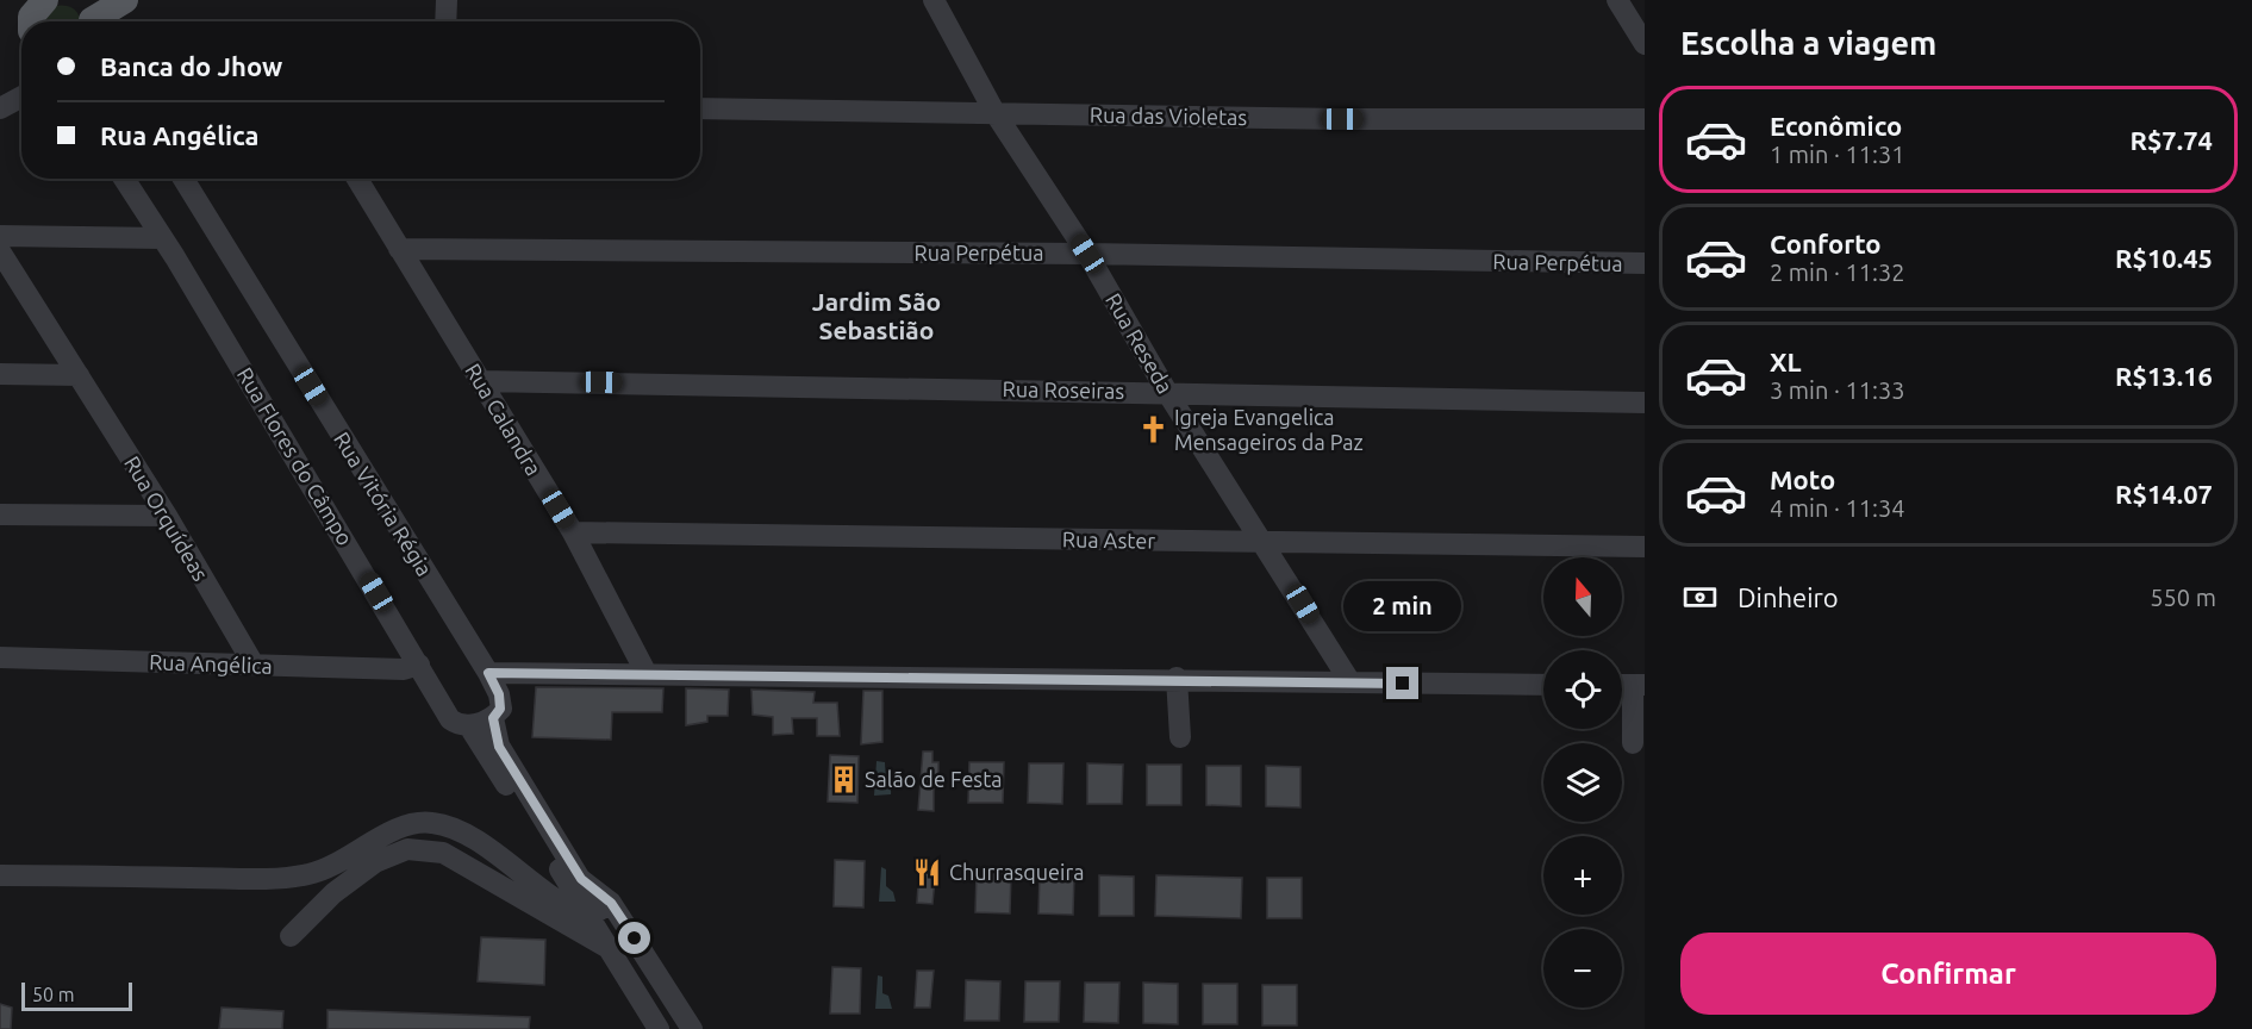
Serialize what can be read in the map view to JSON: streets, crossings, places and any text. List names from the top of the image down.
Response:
{
  "streets": {
    "street": [
      "Rua das Violetas",
      "Rua Perpétua",
      "Rua Reseda",
      "Rua Roseiras",
      "Rua Calandra",
      "Rua Flores do Câmpo",
      "Rua Vitória Régia",
      "Rua Orquídeas",
      "Rua Aster",
      "Rua Angélica"
    ]
  },
  "crossings": [
    ["Rua das Violetas", "Rua Reseda"],
    ["Rua Perpétua", "Rua Reseda"],
    ["Rua Perpétua", "Rua Calandra"],
    ["Rua Reseda", "Rua Roseiras"],
    ["Rua Reseda", "Rua Aster"],
    ["Rua Roseiras", "Rua Calandra"],
    ["Rua Calandra", "Rua Aster"],
    ["Rua Flores do Câmpo", "Rua Vitória Régia"],
    ["Rua Flores do Câmpo", "Rua Angélica"],
    ["Rua Orquídeas", "Rua Angélica"]
  ],
  "districts": ["Jardim São Sebastião"],
  "places": {
    "church": ["Igreja Evangelica Mensageiros da Paz"],
    "building": ["Salão de Festa"],
    "restaurant": ["Churrasqueira"]
  },
  "scale_bar": "50 m",
  "north": "top",
  "page": {
    "heading": "Escolha a viagem",
    "banner": ["Banca do Jhow", "Rua Angélica"],
    "list": [
      {
        "name": "Econômico",
        "note": "1 min · 11:31",
        "value": "R$7.74"
      },
      {
        "name": "Conforto",
        "note": "2 min · 11:32",
        "value": "R$10.45"
      },
      {
        "name": "XL",
        "note": "3 min · 11:33",
        "value": "R$13.16"
      },
      {
        "name": "Moto",
        "note": "4 min · 11:34",
        "value": "R$14.07"
      }
    ],
    "map_buttons": ["+", "−"],
    "pay": ["Dinheiro", "550 m"],
    "bubble": "2 min",
    "buttons": "Confirmar",
    "scale": "50 m"
  }
}
